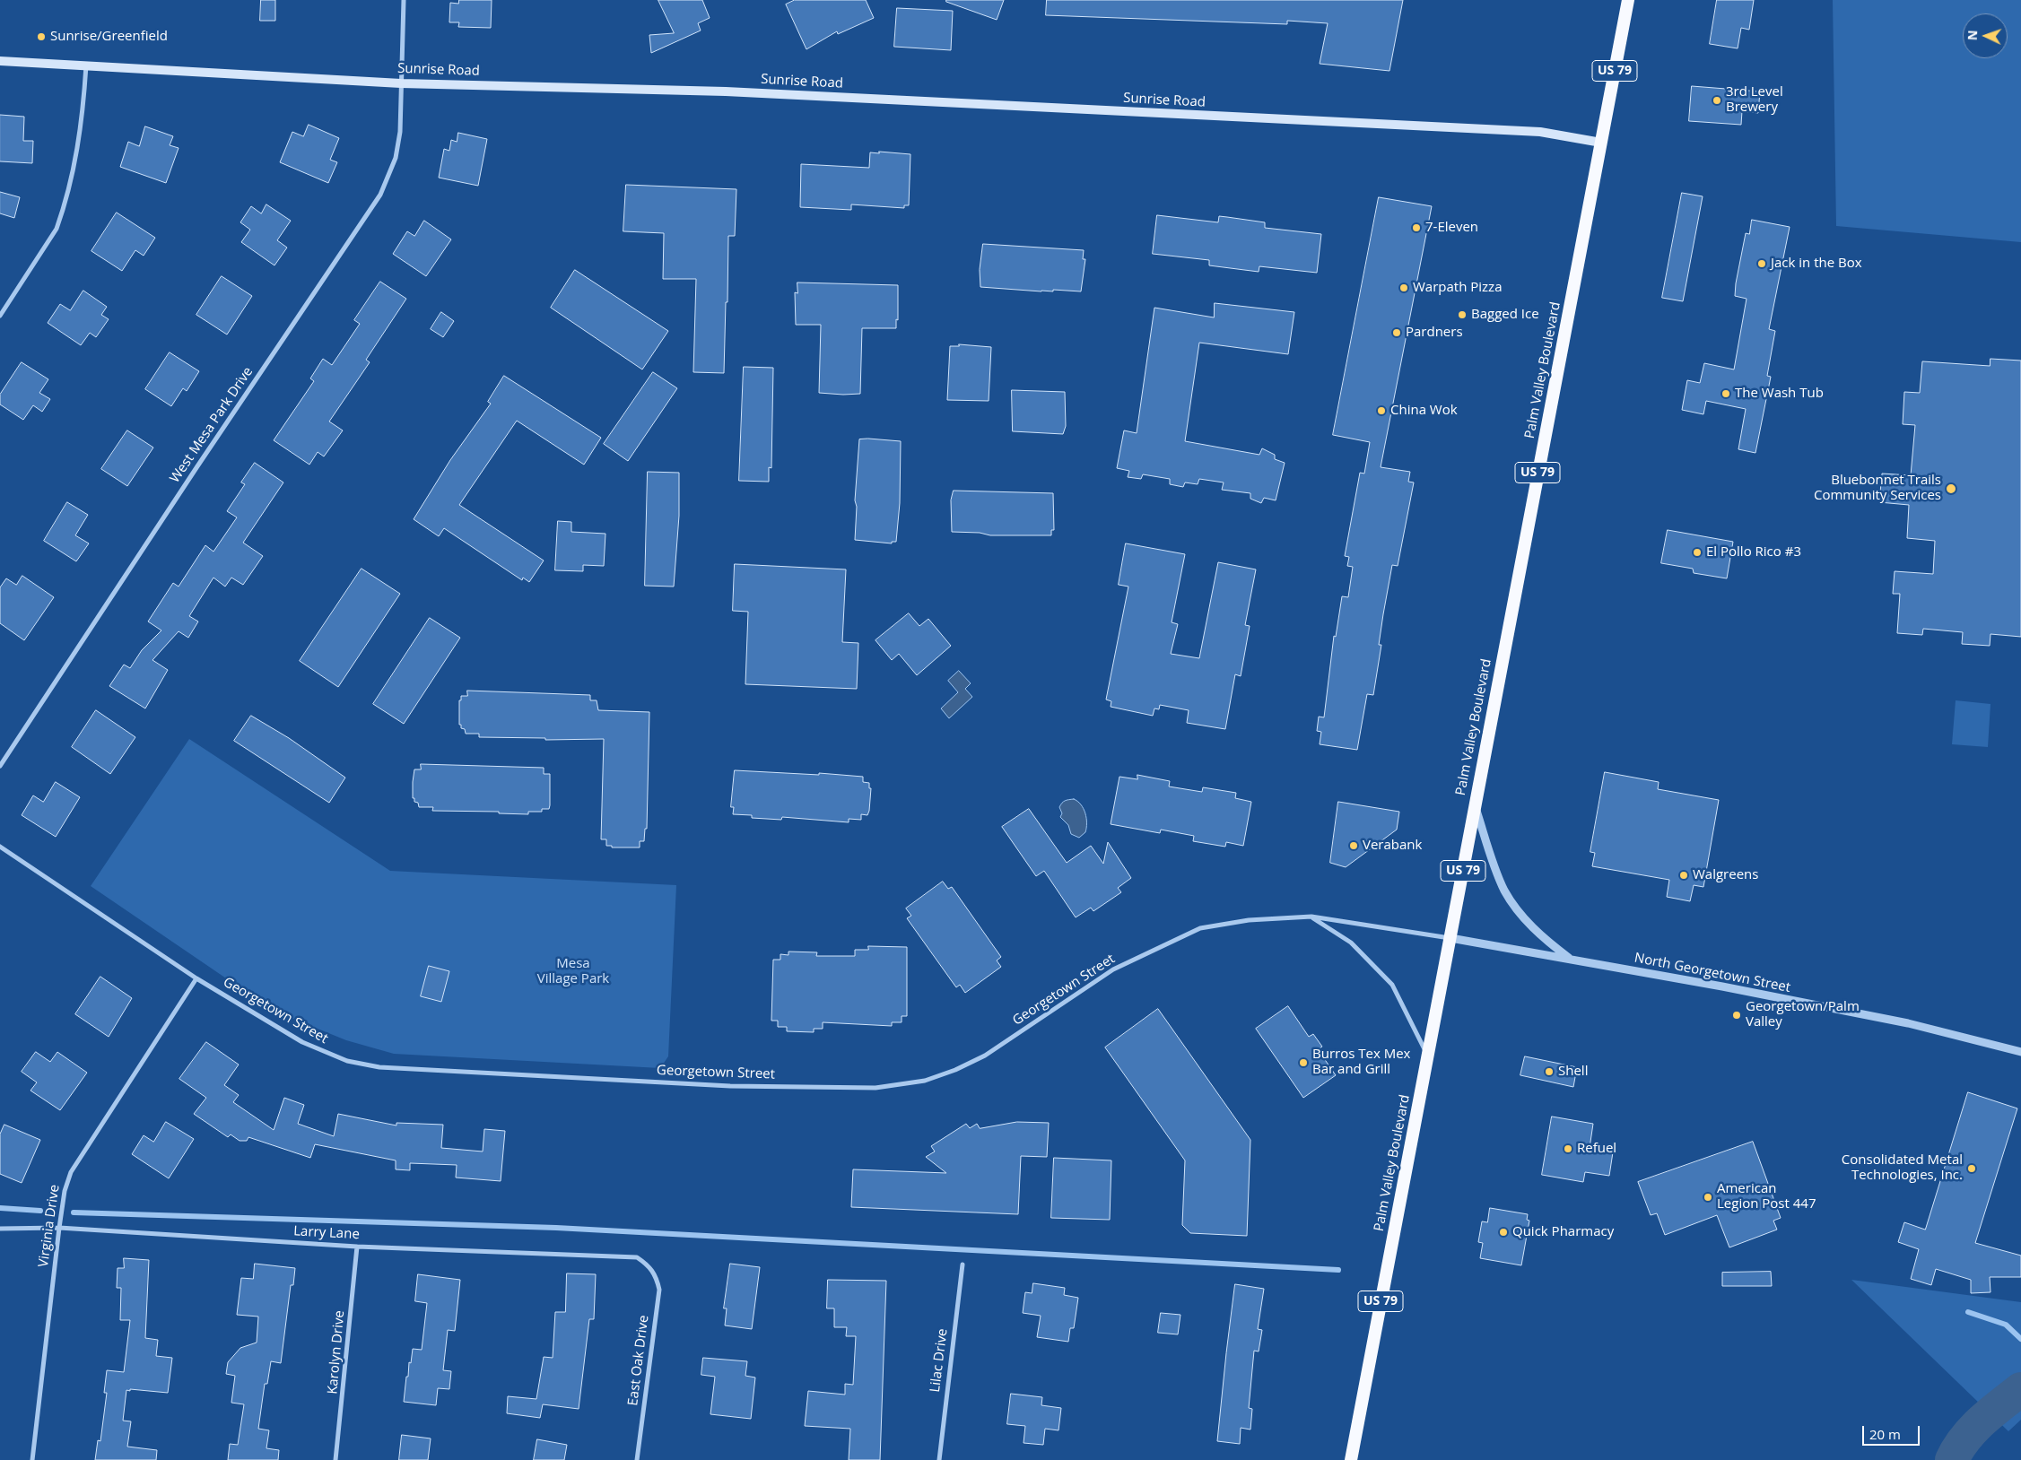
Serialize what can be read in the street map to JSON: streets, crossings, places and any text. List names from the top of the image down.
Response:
{
  "streets": {
    "highway": ["US 79", "Palm Valley Boulevard"],
    "main road": ["Sunrise Road"],
    "street": [
      "West Mesa Park Drive",
      "North Georgetown Street",
      "Georgetown Street",
      "Virginia Drive",
      "Larry Lane",
      "Karolyn Drive",
      "East Oak Drive",
      "Lilac Drive"
    ]
  },
  "crossings": [
    ["Sunrise Road", "Palm Valley Boulevard"],
    ["Sunrise Road", "West Mesa Park Drive"],
    ["Palm Valley Boulevard", "North Georgetown Street"],
    ["Palm Valley Boulevard", "Georgetown Street"],
    ["North Georgetown Street", "Georgetown Street"],
    ["Georgetown Street", "Virginia Drive"],
    ["Virginia Drive", "Larry Lane"],
    ["Larry Lane", "Karolyn Drive"],
    ["Larry Lane", "East Oak Drive"]
  ],
  "parks": ["Mesa Village Park"],
  "places": [
    "Sunrise/Greenfield",
    "3rd Level Brewery",
    "7-Eleven",
    "Jack in the Box",
    "Warpath Pizza",
    "Bagged Ice",
    "Pardners",
    "The Wash Tub",
    "China Wok",
    "Bluebonnet Trails Community Services",
    "El Pollo Rico #3",
    "Verabank",
    "Walgreens",
    "Georgetown/Palm Valley",
    "Burros Tex Mex Bar and Grill",
    "Shell",
    "Refuel",
    "Consolidated Metal Technologies, Inc.",
    "American Legion Post 447",
    "Quick Pharmacy"
  ],
  "scale_bar": "20 m",
  "north": "left"
}
